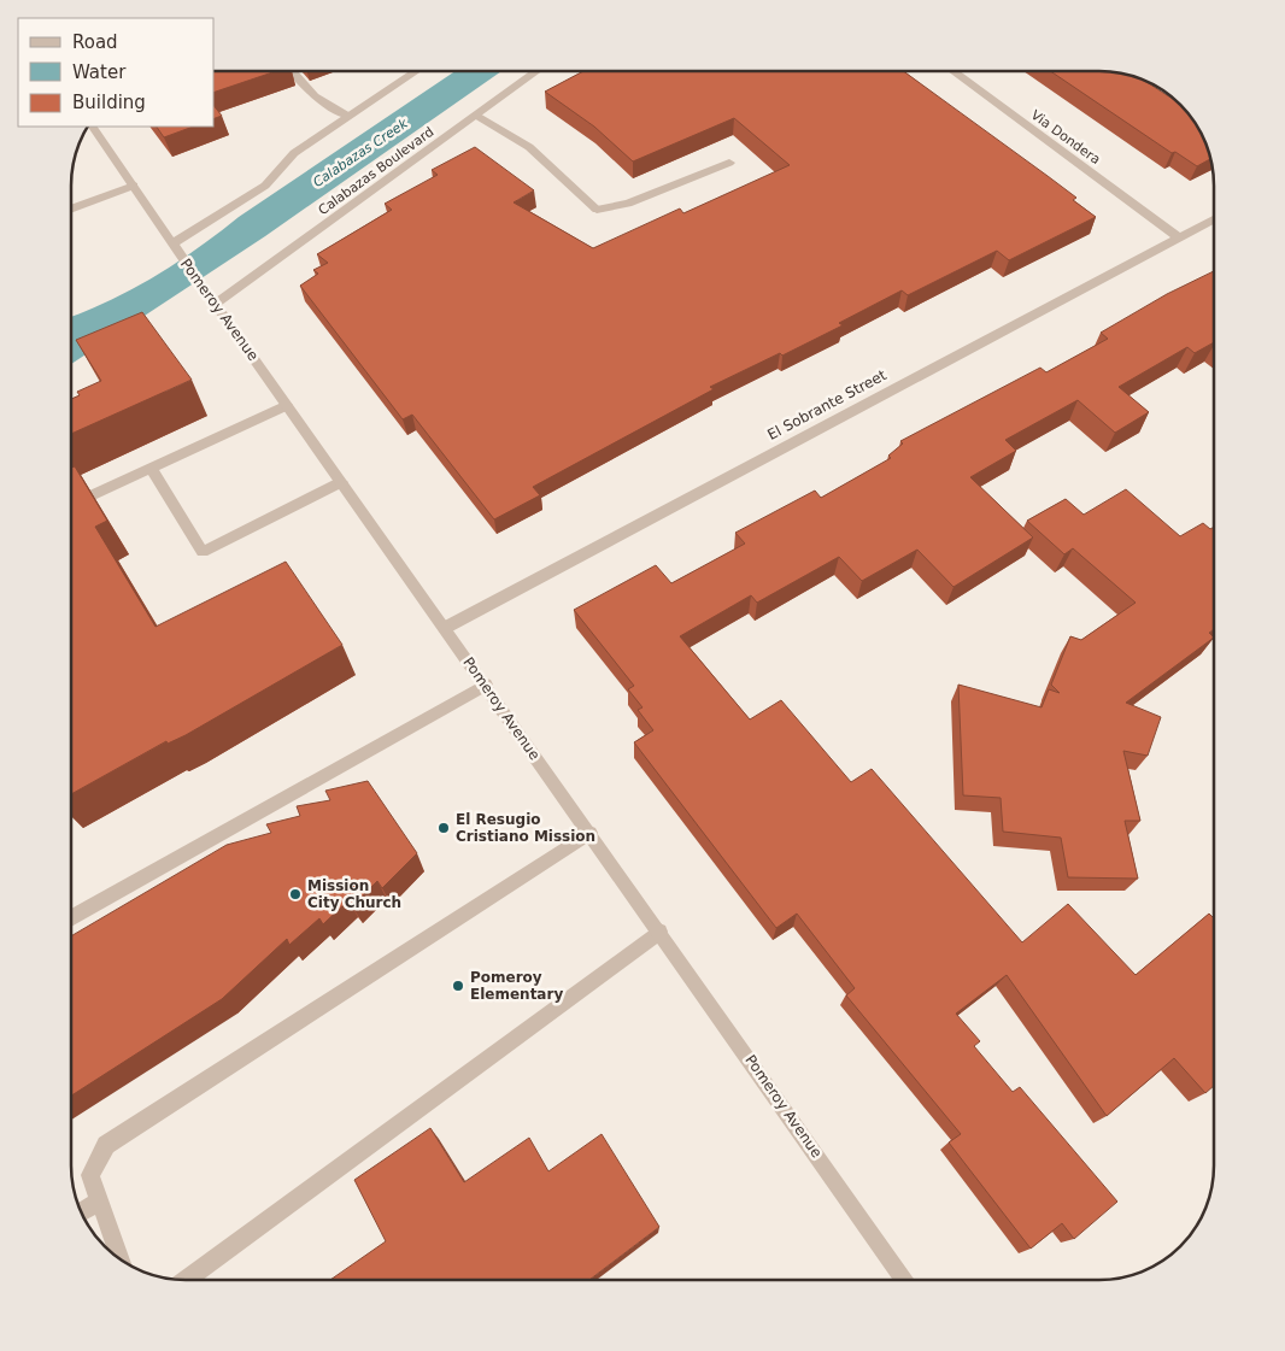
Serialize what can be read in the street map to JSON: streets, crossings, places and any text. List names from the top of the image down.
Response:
{
  "streets": {
    "street": [
      "Via Dondera",
      "Calabazas Boulevard",
      "Pomeroy Avenue",
      "El Sobrante Street"
    ]
  },
  "crossings": [
    ["Via Dondera", "El Sobrante Street"],
    ["Calabazas Boulevard", "Pomeroy Avenue"],
    ["Pomeroy Avenue", "El Sobrante Street"]
  ],
  "water": ["Calabazas Creek"],
  "places": ["El Resugio Cristiano Mission", "Mission City Church", "Pomeroy Elementary"],
  "legend": ["Road", "Water", "Building"]
}
